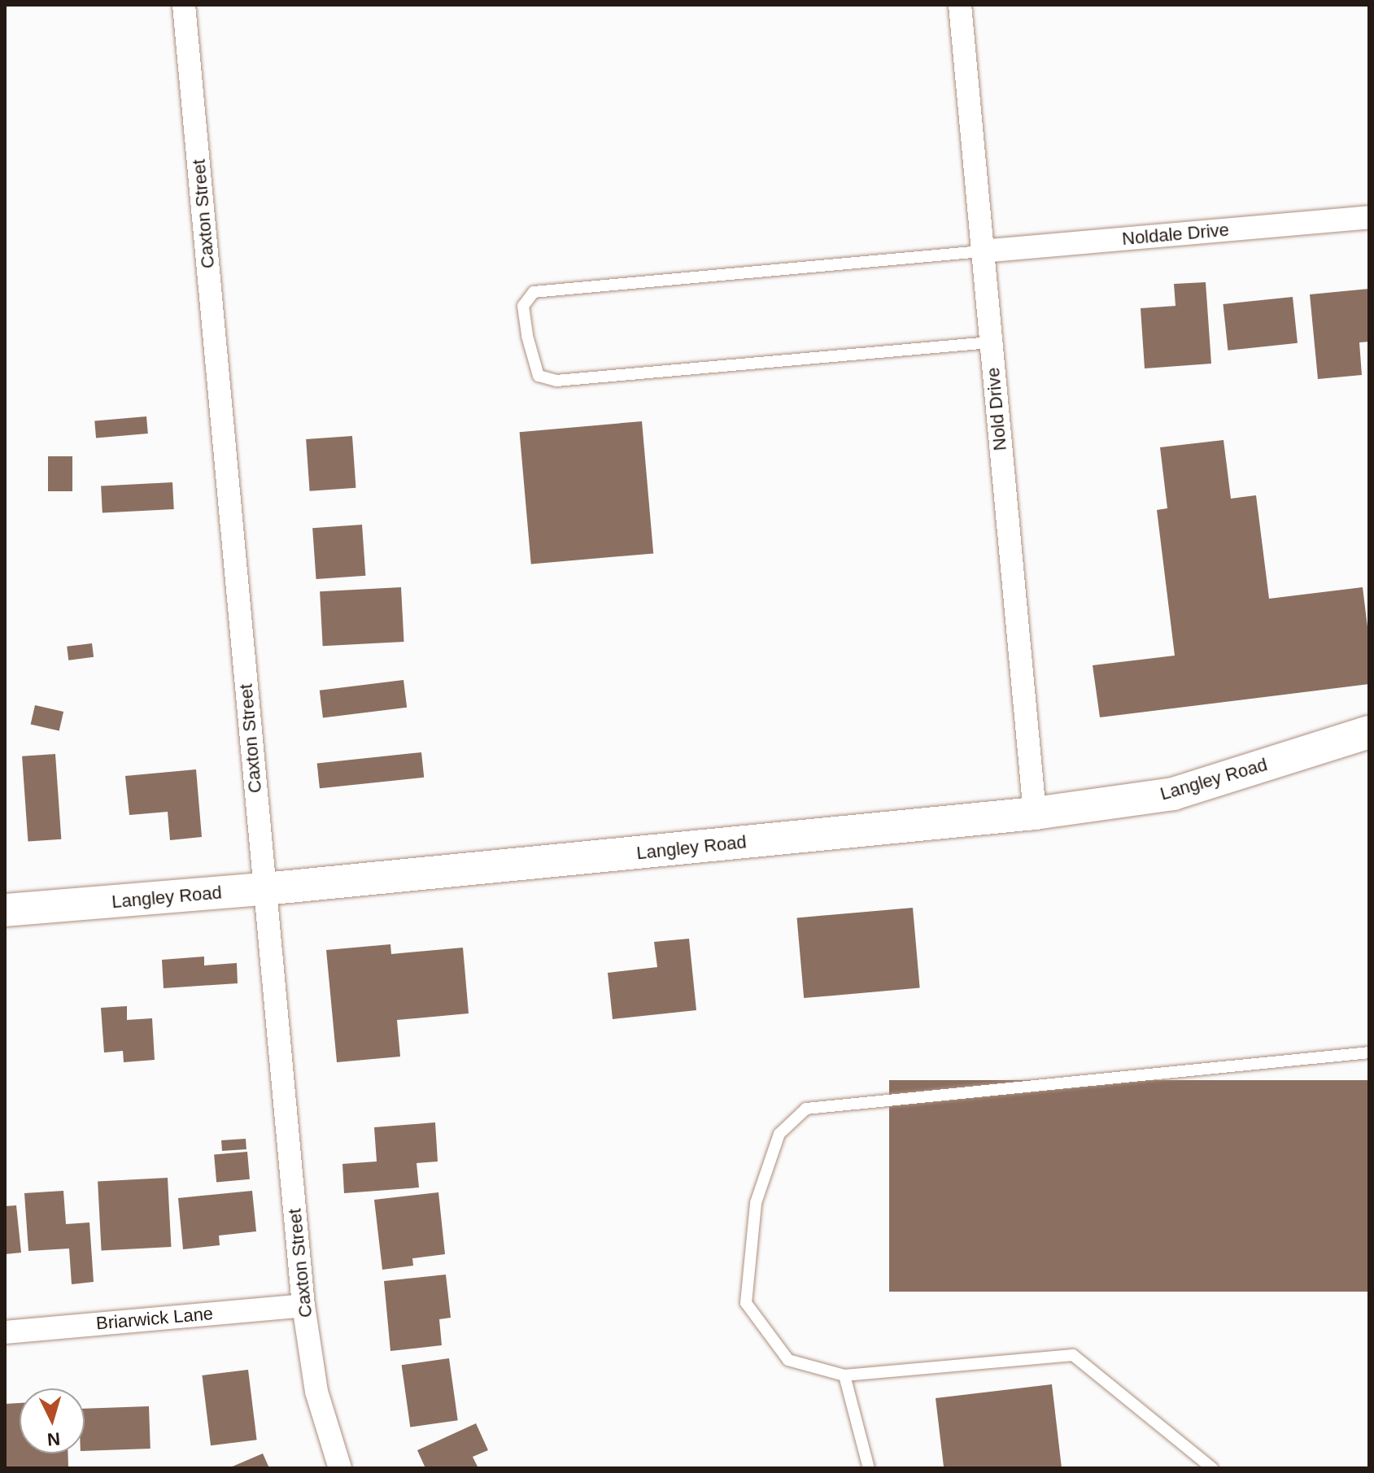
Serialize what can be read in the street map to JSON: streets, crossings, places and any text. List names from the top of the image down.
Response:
{
  "streets": {
    "street": [
      "Caxton Street",
      "Noldale Drive",
      "Nold Drive",
      "Langley Road",
      "Briarwick Lane"
    ]
  },
  "crossings": [
    ["Caxton Street", "Langley Road"],
    ["Caxton Street", "Briarwick Lane"],
    ["Noldale Drive", "Nold Drive"],
    ["Nold Drive", "Langley Road"]
  ],
  "north": "bottom"
}
